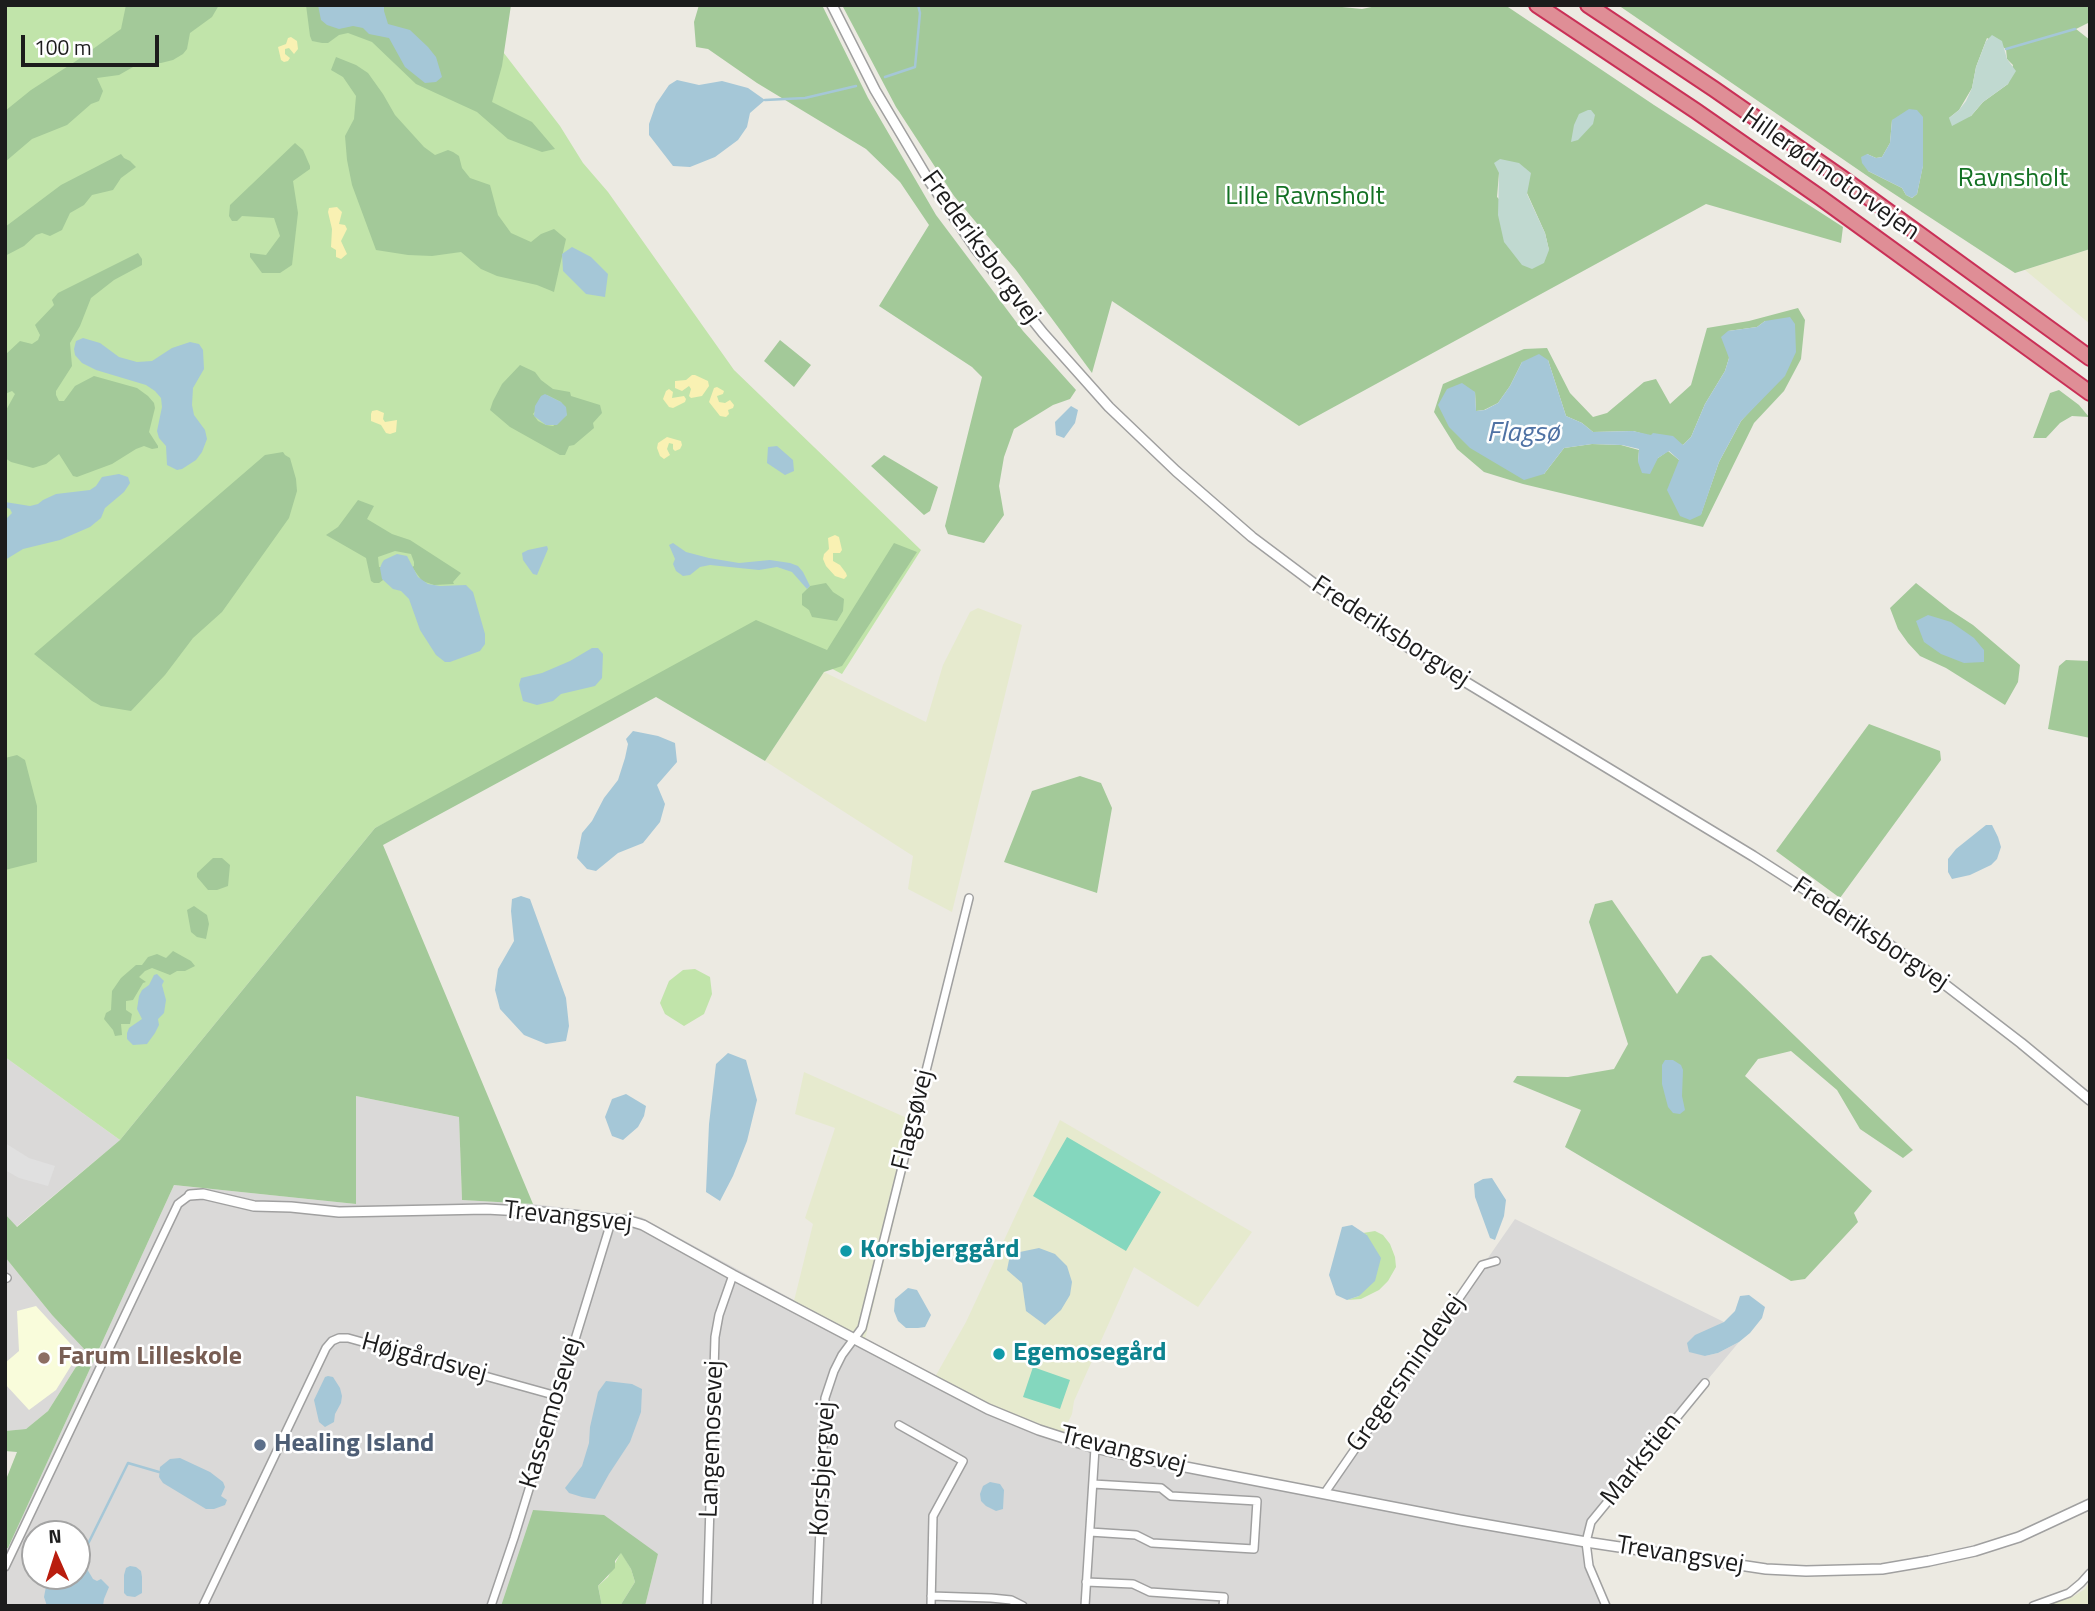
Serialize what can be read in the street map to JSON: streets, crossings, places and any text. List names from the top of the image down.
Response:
{
  "streets": {
    "highway": ["Hillerødmotorvejen"],
    "street": [
      "Frederiksborgvej",
      "Flagsøvej",
      "Trevangsvej",
      "Højgårdsvej",
      "Gregersmindevej",
      "Kassemosevej",
      "Langemosevej",
      "Markstien",
      "Korsbjergvej"
    ]
  },
  "crossings": [
    ["Flagsøvej", "Trevangsvej"],
    ["Flagsøvej", "Korsbjergvej"],
    ["Trevangsvej", "Gregersmindevej"],
    ["Trevangsvej", "Kassemosevej"],
    ["Trevangsvej", "Langemosevej"],
    ["Trevangsvej", "Markstien"],
    ["Trevangsvej", "Korsbjergvej"],
    ["Højgårdsvej", "Kassemosevej"]
  ],
  "water": ["Flagsø"],
  "parks": ["Ravnsholt", "Lille Ravnsholt"],
  "places": [
    "Korsbjerggård",
    "Egemosegård",
    "Farum Lilleskole",
    "Healing Island"
  ],
  "scale_bar": "100 m",
  "north": "top"
}
